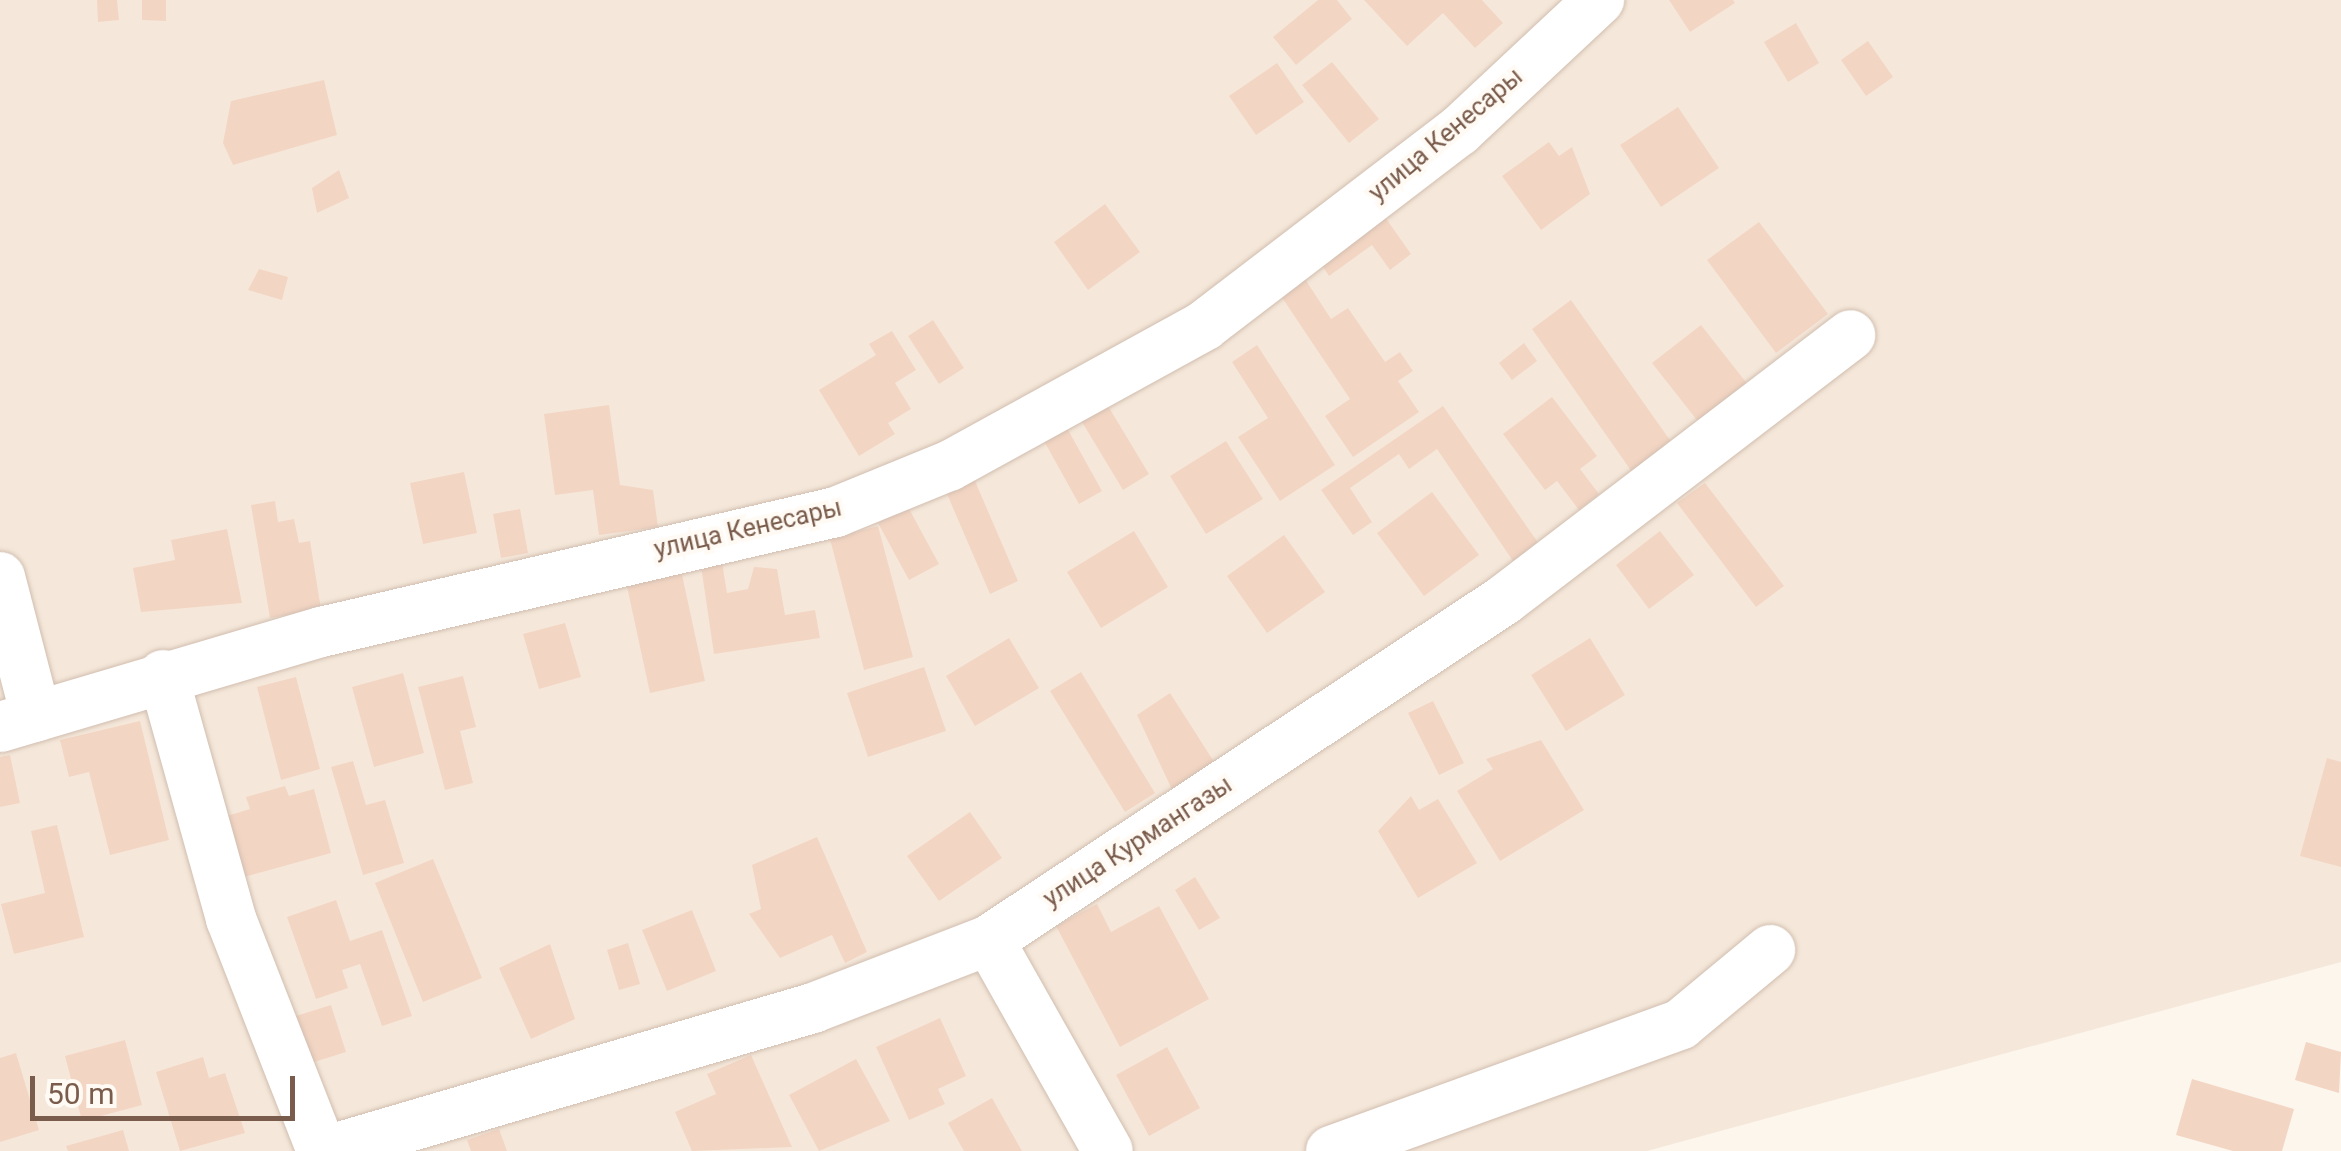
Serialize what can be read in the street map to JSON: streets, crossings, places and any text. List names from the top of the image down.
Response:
{
  "streets": {
    "street": ["улица Кенесары", "улица Курмангазы"]
  },
  "scale_bar": "50 m"
}
